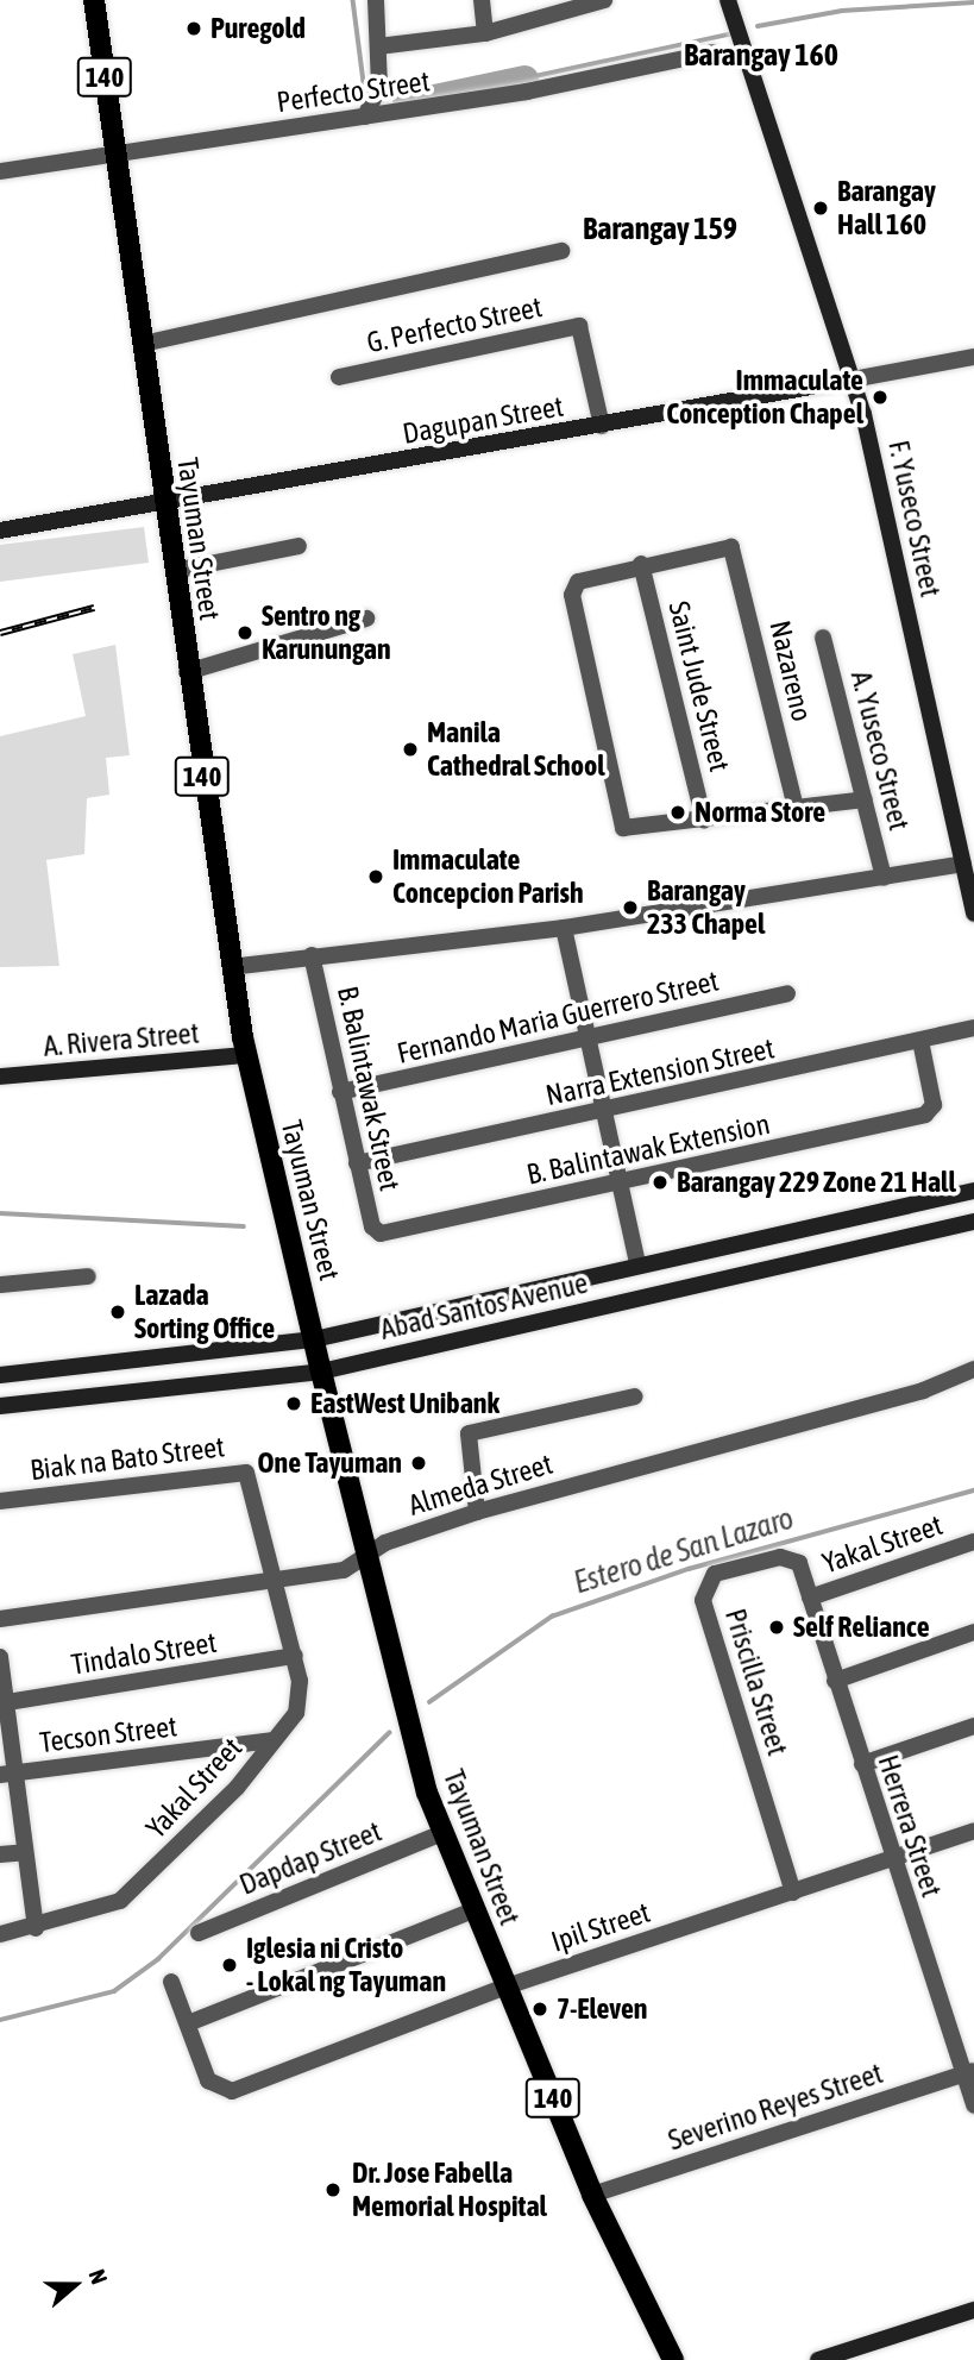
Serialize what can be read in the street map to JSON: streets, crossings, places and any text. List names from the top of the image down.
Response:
{
  "streets": {
    "main road": ["140", "Tayuman Street"],
    "street": [
      "Perfecto Street",
      "G. Perfecto Street",
      "Dagupan Street",
      "F. Yuseco Street",
      "Nazareno",
      "Saint Jude Street",
      "A. Yuseco Street",
      "Fernando Maria Guerrero Street",
      "A. Rivera Street",
      "Narra Extension Street",
      "B. Balintawak Street",
      "B. Balintawak Extension",
      "Abad Santos Avenue",
      "Biak na Bato Street",
      "Almeda Street",
      "Yakal Street",
      "Tindalo Street",
      "Priscilla Street",
      "Tecson Street",
      "Herrera Street",
      "Dapdap Street",
      "Ipil Street",
      "Severino Reyes Street"
    ]
  },
  "crossings": [
    ["Perfecto Street", "Tayuman Street"],
    ["G. Perfecto Street", "Dagupan Street"],
    ["Dagupan Street", "F. Yuseco Street"],
    ["Dagupan Street", "Tayuman Street"],
    ["Tayuman Street", "A. Rivera Street"],
    ["Tayuman Street", "Abad Santos Avenue"],
    ["Tayuman Street", "Almeda Street"],
    ["Tayuman Street", "Dapdap Street"],
    ["Tayuman Street", "Ipil Street"],
    ["Tayuman Street", "Severino Reyes Street"],
    ["Nazareno", "Saint Jude Street"],
    ["Fernando Maria Guerrero Street", "B. Balintawak Street"],
    ["Narra Extension Street", "B. Balintawak Street"],
    ["Narra Extension Street", "B. Balintawak Extension"],
    ["B. Balintawak Street", "B. Balintawak Extension"],
    ["Biak na Bato Street", "Almeda Street"],
    ["Biak na Bato Street", "Yakal Street"],
    ["Almeda Street", "Yakal Street"],
    ["Yakal Street", "Tindalo Street"],
    ["Yakal Street", "Tecson Street"],
    ["Yakal Street", "Herrera Street"],
    ["Priscilla Street", "Herrera Street"],
    ["Priscilla Street", "Ipil Street"],
    ["Herrera Street", "Ipil Street"],
    ["Herrera Street", "Severino Reyes Street"]
  ],
  "districts": ["Barangay 160", "Barangay 159"],
  "water": ["Estero de San Lazaro"],
  "places": [
    "Puregold",
    "Barangay Hall 160",
    "Immaculate Conception Chapel",
    "Sentro ng Karunungan",
    "Manila Cathedral School",
    "Norma Store",
    "Immaculate Concepcion Parish",
    "Barangay 233 Chapel",
    "Barangay 229 Zone 21 Hall",
    "Lazada Sorting Office",
    "EastWest Unibank",
    "One Tayuman",
    "Self Reliance",
    "Iglesia ni Cristo - Lokal ng Tayuman",
    "7-Eleven",
    "Dr. Jose Fabella Memorial Hospital"
  ],
  "north": "right"
}
